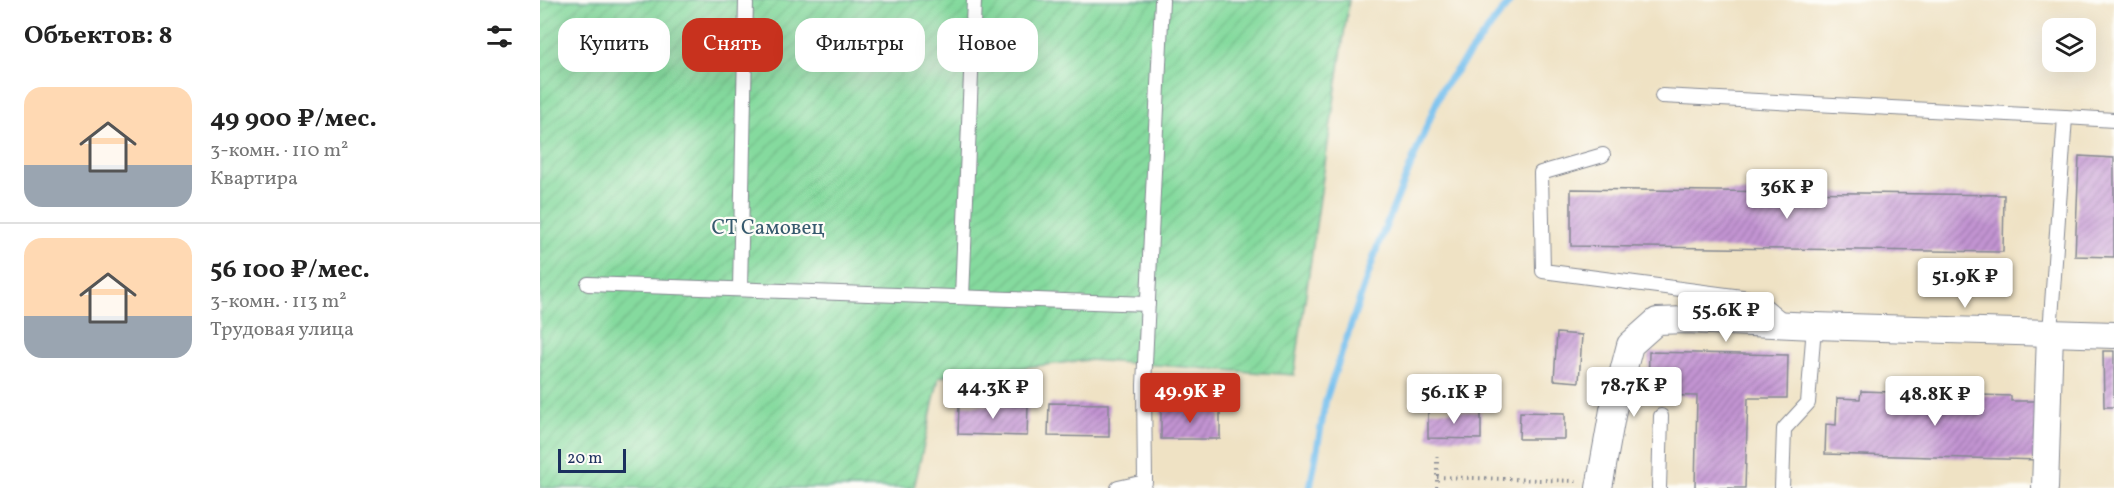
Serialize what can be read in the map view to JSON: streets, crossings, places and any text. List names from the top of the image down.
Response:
{
  "parks": ["СТ Самовец"],
  "scale_bar": "20 m",
  "page": {
    "heading": "Объектов: 8",
    "chip": [
      "Купить",
      "Снять",
      "Фильтры",
      "Новое"
    ],
    "list": [
      {
        "name": "49 900 ₽/мес.",
        "note": "3-комн. · 110 m² · Квартира"
      },
      {
        "name": "56 100 ₽/мес.",
        "note": "3-комн. · 113 m² · Трудовая улица"
      }
    ],
    "price": [
      "36K ₽",
      "51.9K ₽",
      "55.6K ₽",
      "78.7K ₽",
      "44.3K ₽",
      "49.9K ₽",
      "56.1K ₽",
      "48.8K ₽"
    ],
    "scale": "20 m"
  }
}
